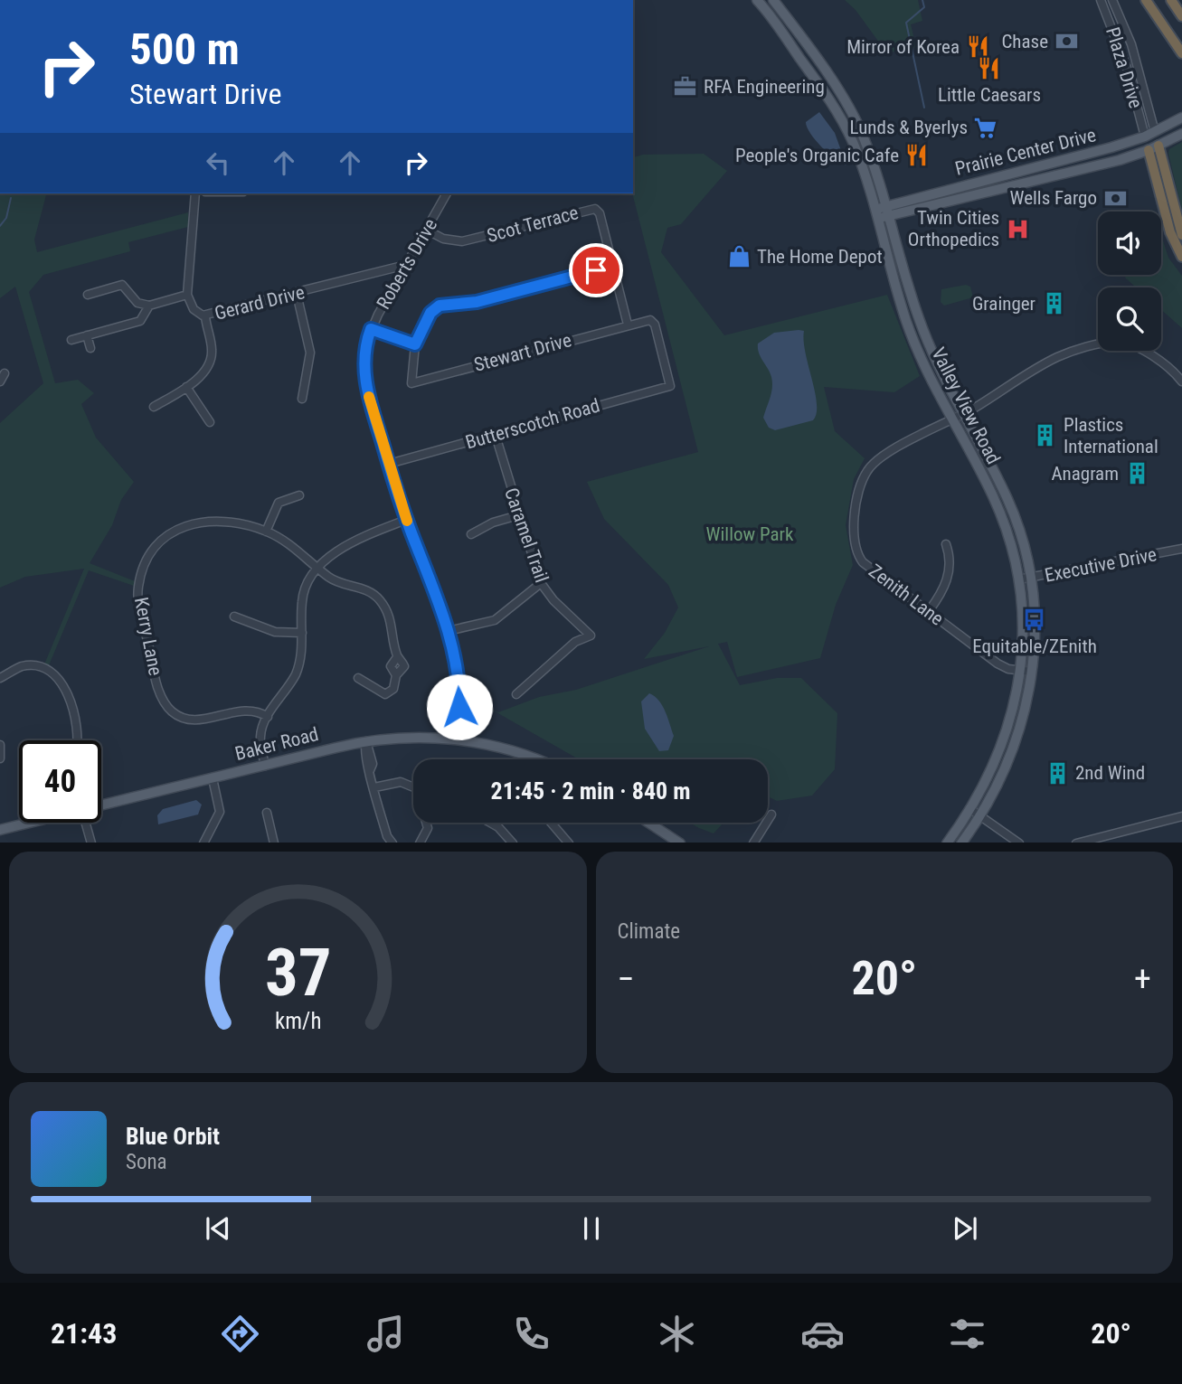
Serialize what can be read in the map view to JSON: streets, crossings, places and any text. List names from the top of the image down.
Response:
{
  "streets": {
    "main road": ["Prairie Center Drive", "Valley View Road", "Baker Road"],
    "street": [
      "Plaza Drive",
      "Scot Terrace",
      "Roberts Drive",
      "Gerard Drive",
      "Stewart Drive",
      "Butterscotch Road",
      "Caramel Trail",
      "Executive Drive",
      "Zenith Lane",
      "Kerry Lane"
    ]
  },
  "crossings": [
    ["Plaza Drive", "Prairie Center Drive"],
    ["Prairie Center Drive", "Valley View Road"],
    ["Scot Terrace", "Roberts Drive"],
    ["Scot Terrace", "Stewart Drive"],
    ["Roberts Drive", "Gerard Drive"],
    ["Roberts Drive", "Butterscotch Road"],
    ["Roberts Drive", "Baker Road"],
    ["Stewart Drive", "Butterscotch Road"],
    ["Valley View Road", "Executive Drive"],
    ["Valley View Road", "Zenith Lane"],
    ["Butterscotch Road", "Caramel Trail"]
  ],
  "parks": ["Willow Park"],
  "places": {
    "bank": ["Chase", "Wells Fargo"],
    "restaurant": ["Mirror of Korea", "Little Caesars", "People's Organic Cafe"],
    "office": ["RFA Engineering"],
    "supermarket": ["Lunds & Byerlys"],
    "hospital": ["Twin Cities Orthopedics"],
    "shop": ["The Home Depot"],
    "building": [
      "Grainger",
      "Plastics International",
      "Anagram",
      "2nd Wind"
    ],
    "bus stop": ["Equitable/ZEnith"]
  },
  "page": {
    "turn": ["500 m", "Stewart Drive"],
    "limit": "40",
    "trip": "21:45 · 2 min · 840 m",
    "tile": "Climate",
    "heat": ["−", "20°", "+"],
    "song": ["Blue Orbit", "Sona"],
    "tabs": ["21:43", "20°"],
    "gauge": ["37", "km/h"]
  }
}
